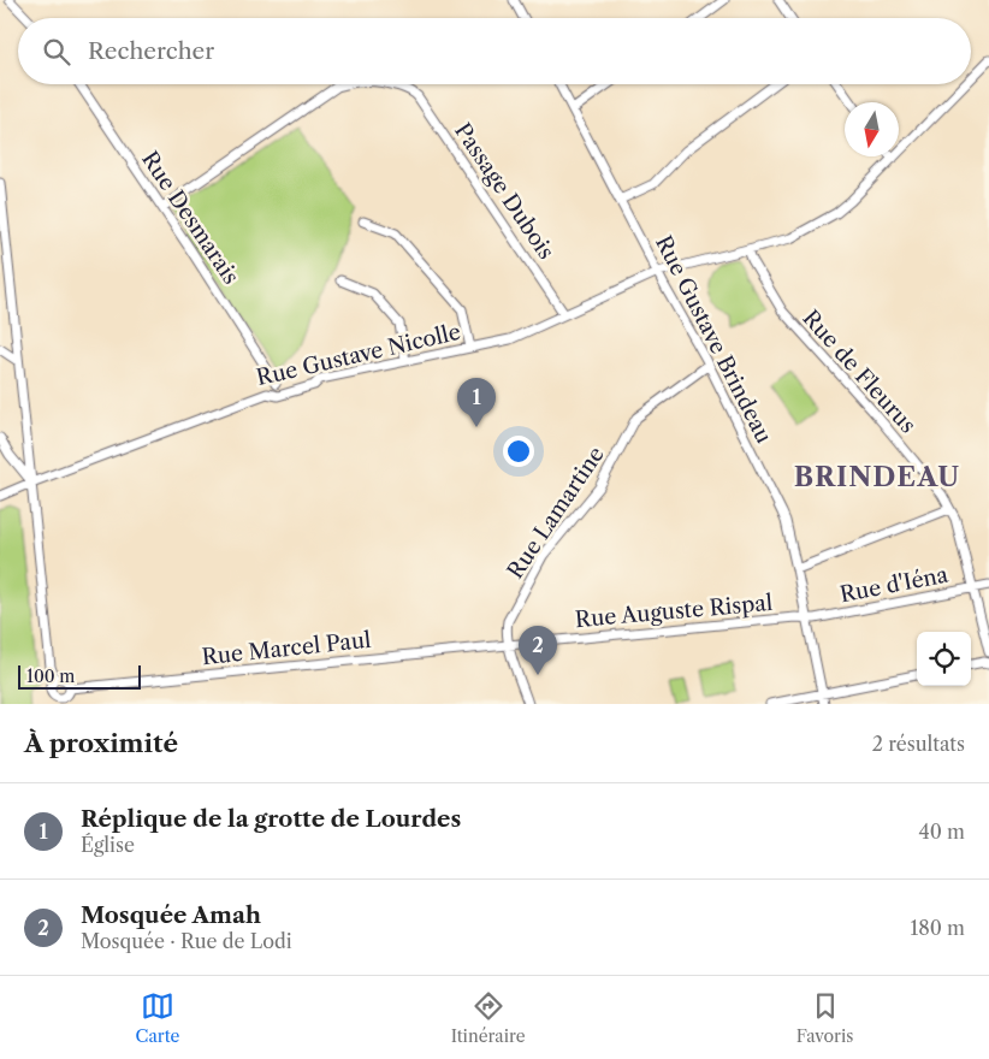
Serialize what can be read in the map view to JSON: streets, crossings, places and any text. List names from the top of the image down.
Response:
{
  "streets": {
    "street": [
      "Passage Dubois",
      "Rue Desmarais",
      "Rue Gustave Brindeau",
      "Rue Gustave Nicolle",
      "Rue de Fleurus",
      "Rue Lamartine",
      "Rue d'Iéna",
      "Rue Auguste Rispal",
      "Rue Marcel Paul"
    ]
  },
  "crossings": [
    ["Passage Dubois", "Rue Desmarais"],
    ["Passage Dubois", "Rue Gustave Nicolle"],
    ["Rue Gustave Brindeau", "Rue Gustave Nicolle"],
    ["Rue Gustave Brindeau", "Rue Lamartine"],
    ["Rue Gustave Brindeau", "Rue d'Iéna"],
    ["Rue Gustave Brindeau", "Rue Auguste Rispal"],
    ["Rue Gustave Nicolle", "Rue de Fleurus"],
    ["Rue de Fleurus", "Rue d'Iéna"],
    ["Rue Lamartine", "Rue Auguste Rispal"],
    ["Rue Lamartine", "Rue Marcel Paul"],
    ["Rue d'Iéna", "Rue Auguste Rispal"],
    ["Rue Auguste Rispal", "Rue Marcel Paul"]
  ],
  "districts": ["BRINDEAU"],
  "scale_bar": "100 m",
  "north": "bottom",
  "page": {
    "search": "Rechercher",
    "pins": ["1", "2"],
    "scale": "100 m",
    "heading": ["À proximité", "2 résultats"],
    "list": [
      {
        "mark": "1",
        "name": "Réplique de la grotte de Lourdes",
        "note": "Église",
        "value": "40 m"
      },
      {
        "mark": "2",
        "name": "Mosquée Amah",
        "note": "Mosquée · Rue de Lodi",
        "value": "180 m"
      }
    ],
    "nav": ["Carte", "Itinéraire", "Favoris"]
  }
}
